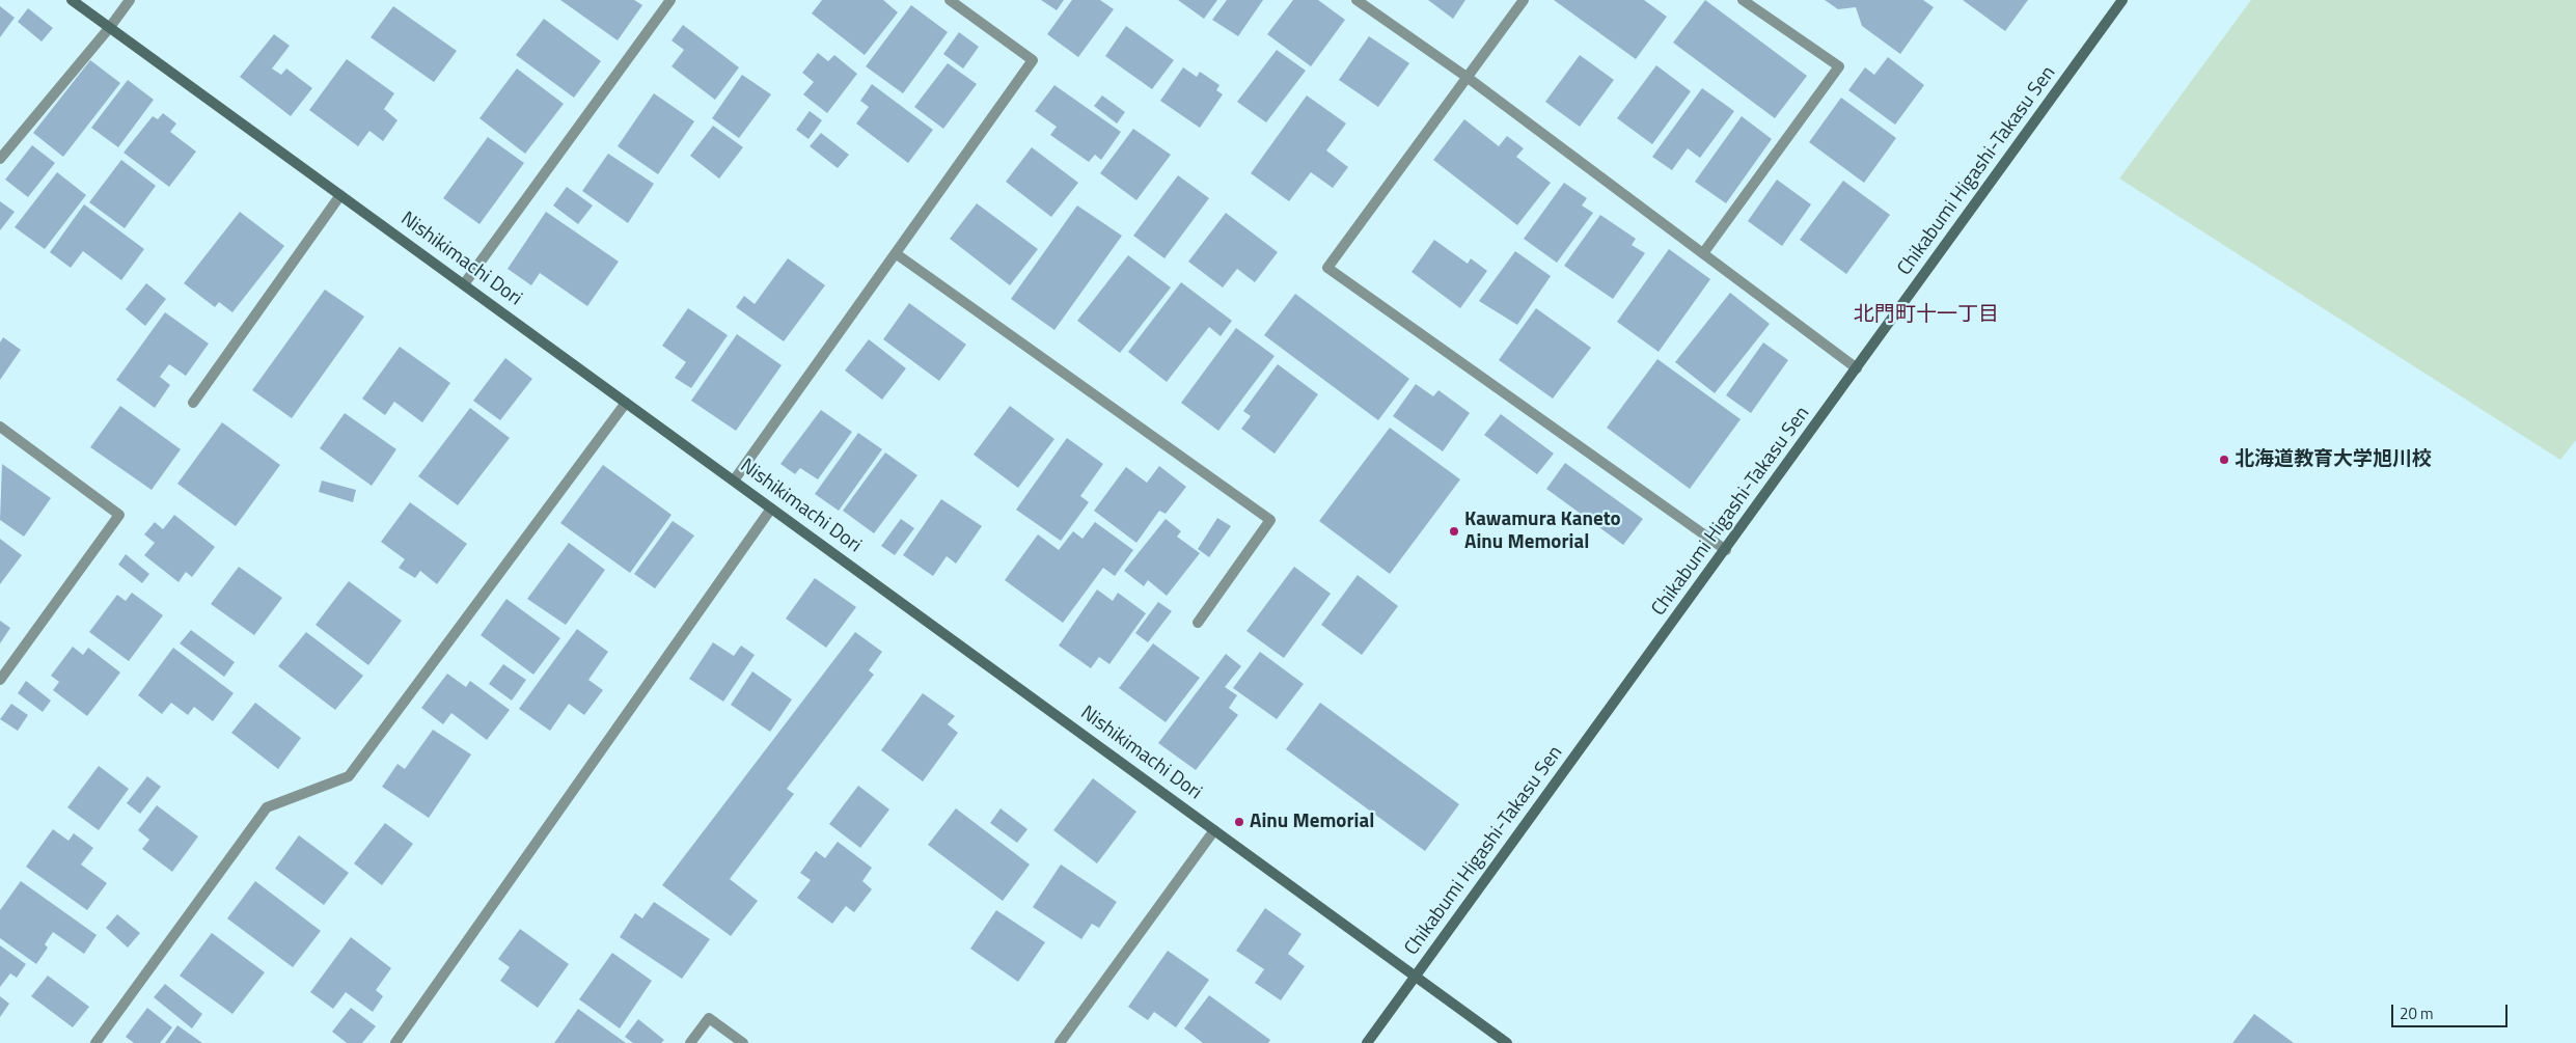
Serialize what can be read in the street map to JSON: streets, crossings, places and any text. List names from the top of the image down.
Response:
{
  "streets": {
    "street": ["Chikabumi Higashi-Takasu Sen", "Nishikimachi Dori"]
  },
  "crossings": [
    ["Chikabumi Higashi-Takasu Sen", "Nishikimachi Dori"]
  ],
  "districts": ["北門町十一丁目"],
  "places": ["北海道教育大学旭川校", "Kawamura Kaneto Ainu Memorial", "Ainu Memorial"],
  "scale_bar": "20 m"
}
